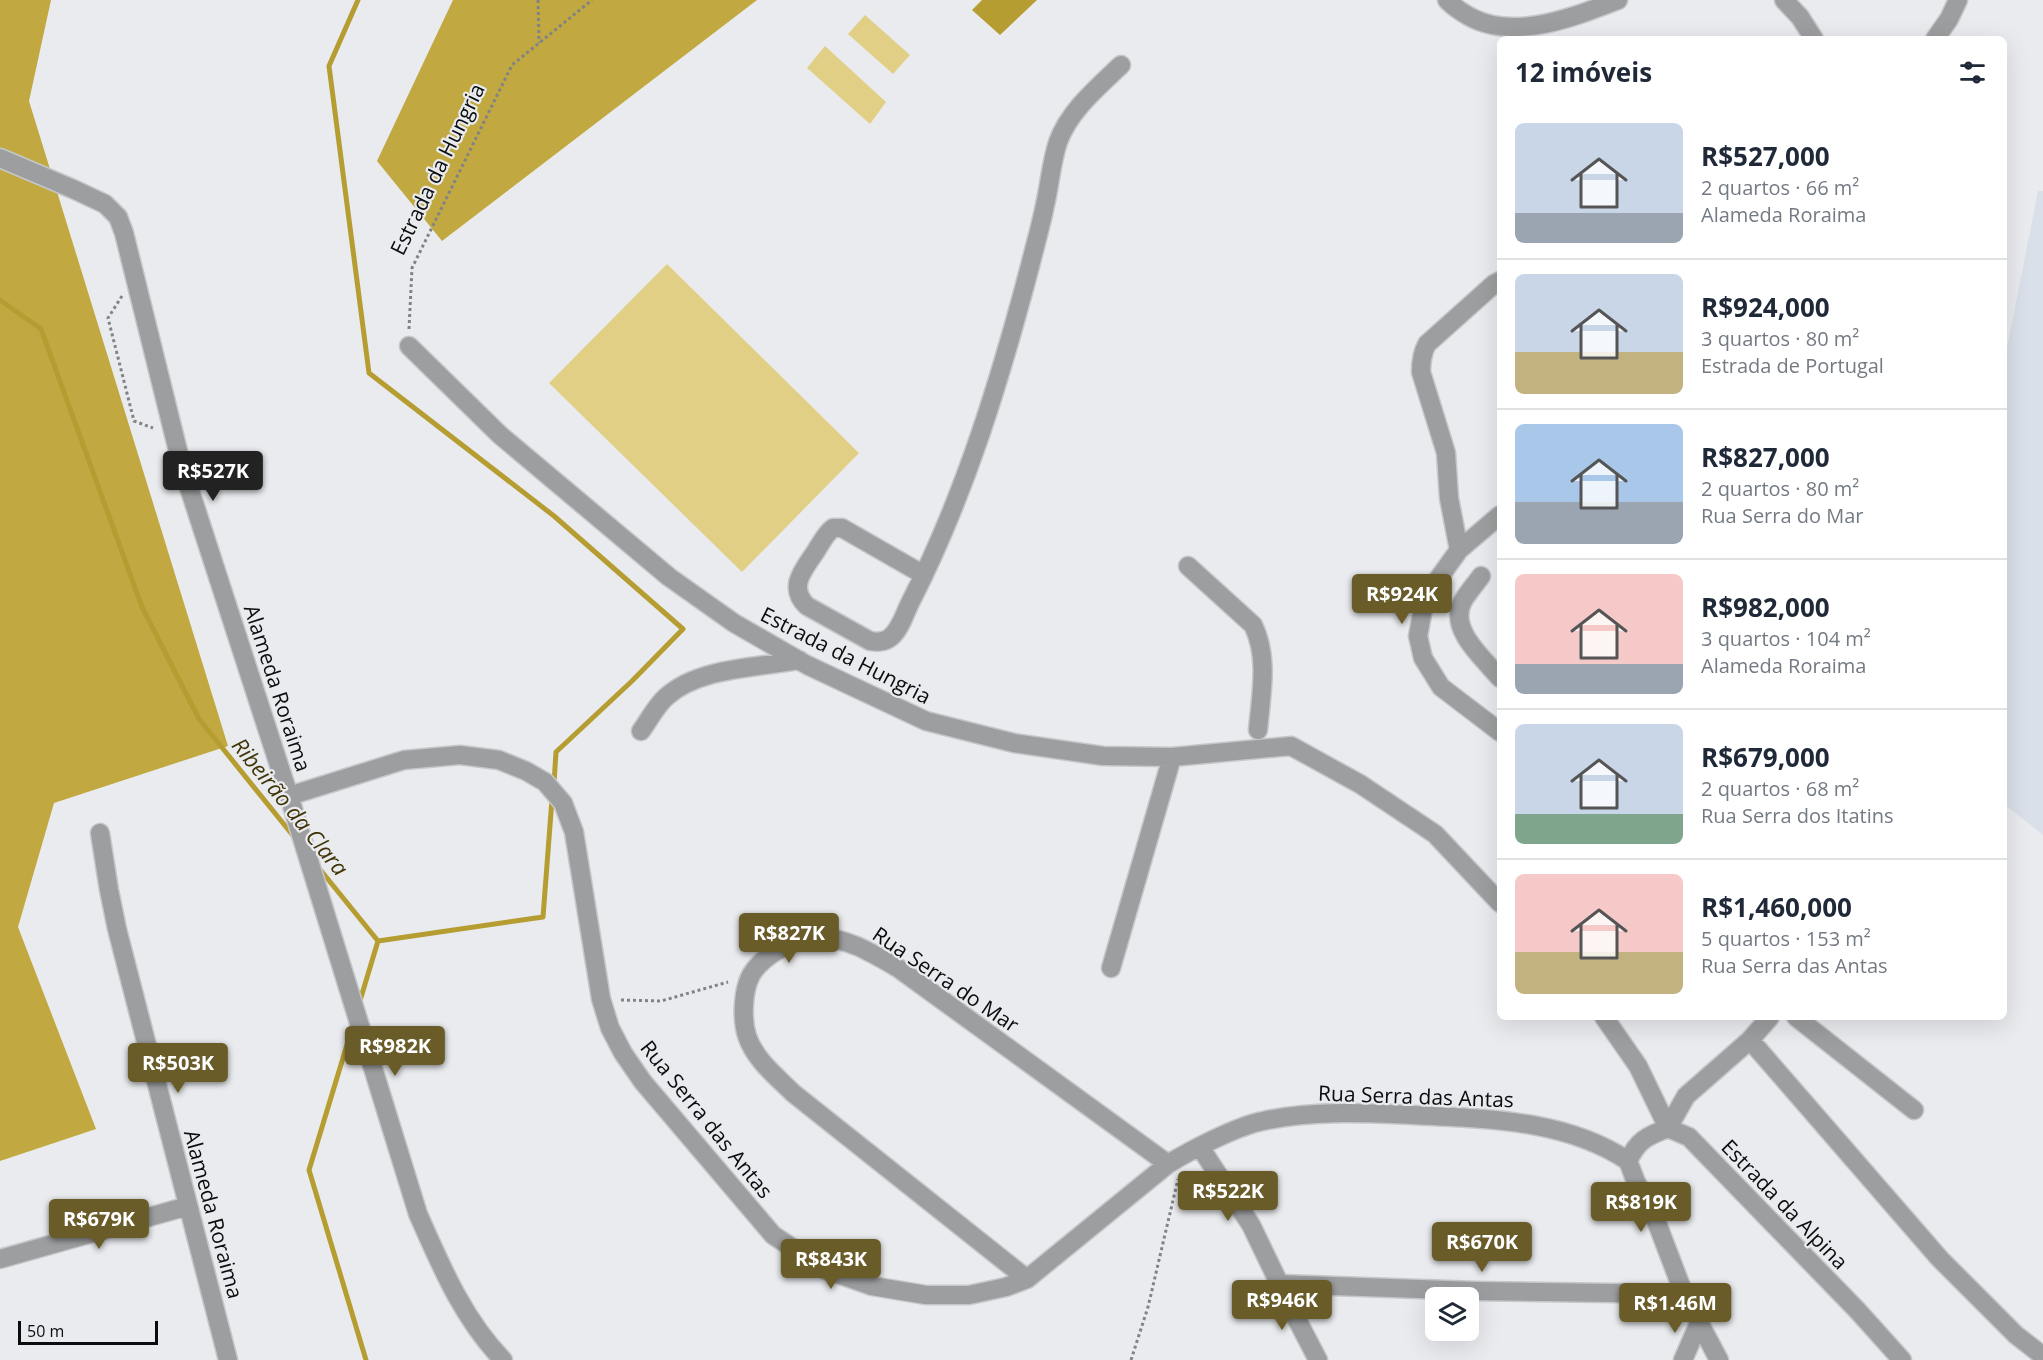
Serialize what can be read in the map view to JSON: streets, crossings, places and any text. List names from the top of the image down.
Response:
{
  "streets": {
    "street": [
      "Estrada da Hungria",
      "Alameda Roraima",
      "Rua Serra do Mar",
      "Rua Serra das Antas",
      "Estrada da Alpina"
    ]
  },
  "crossings": [
    ["Alameda Roraima", "Rua Serra das Antas"],
    ["Rua Serra do Mar", "Rua Serra das Antas"]
  ],
  "water": ["Ribeirão da Clara"],
  "scale_bar": "50 m",
  "page": {
    "heading": "12 imóveis",
    "list": [
      {
        "name": "R$527,000",
        "note": "2 quartos · 66 m² · Alameda Roraima"
      },
      {
        "name": "R$924,000",
        "note": "3 quartos · 80 m² · Estrada de Portugal"
      },
      {
        "name": "R$827,000",
        "note": "2 quartos · 80 m² · Rua Serra do Mar"
      },
      {
        "name": "R$982,000",
        "note": "3 quartos · 104 m² · Alameda Roraima"
      },
      {
        "name": "R$679,000",
        "note": "2 quartos · 68 m² · Rua Serra dos Itatins"
      },
      {
        "name": "R$1,460,000",
        "note": "5 quartos · 153 m² · Rua Serra das Antas"
      }
    ],
    "price": [
      "R$527K",
      "R$924K",
      "R$827K",
      "R$982K",
      "R$503K",
      "R$522K",
      "R$819K",
      "R$679K",
      "R$670K",
      "R$843K",
      "R$946K",
      "R$1.46M"
    ],
    "scale": "50 m"
  }
}
